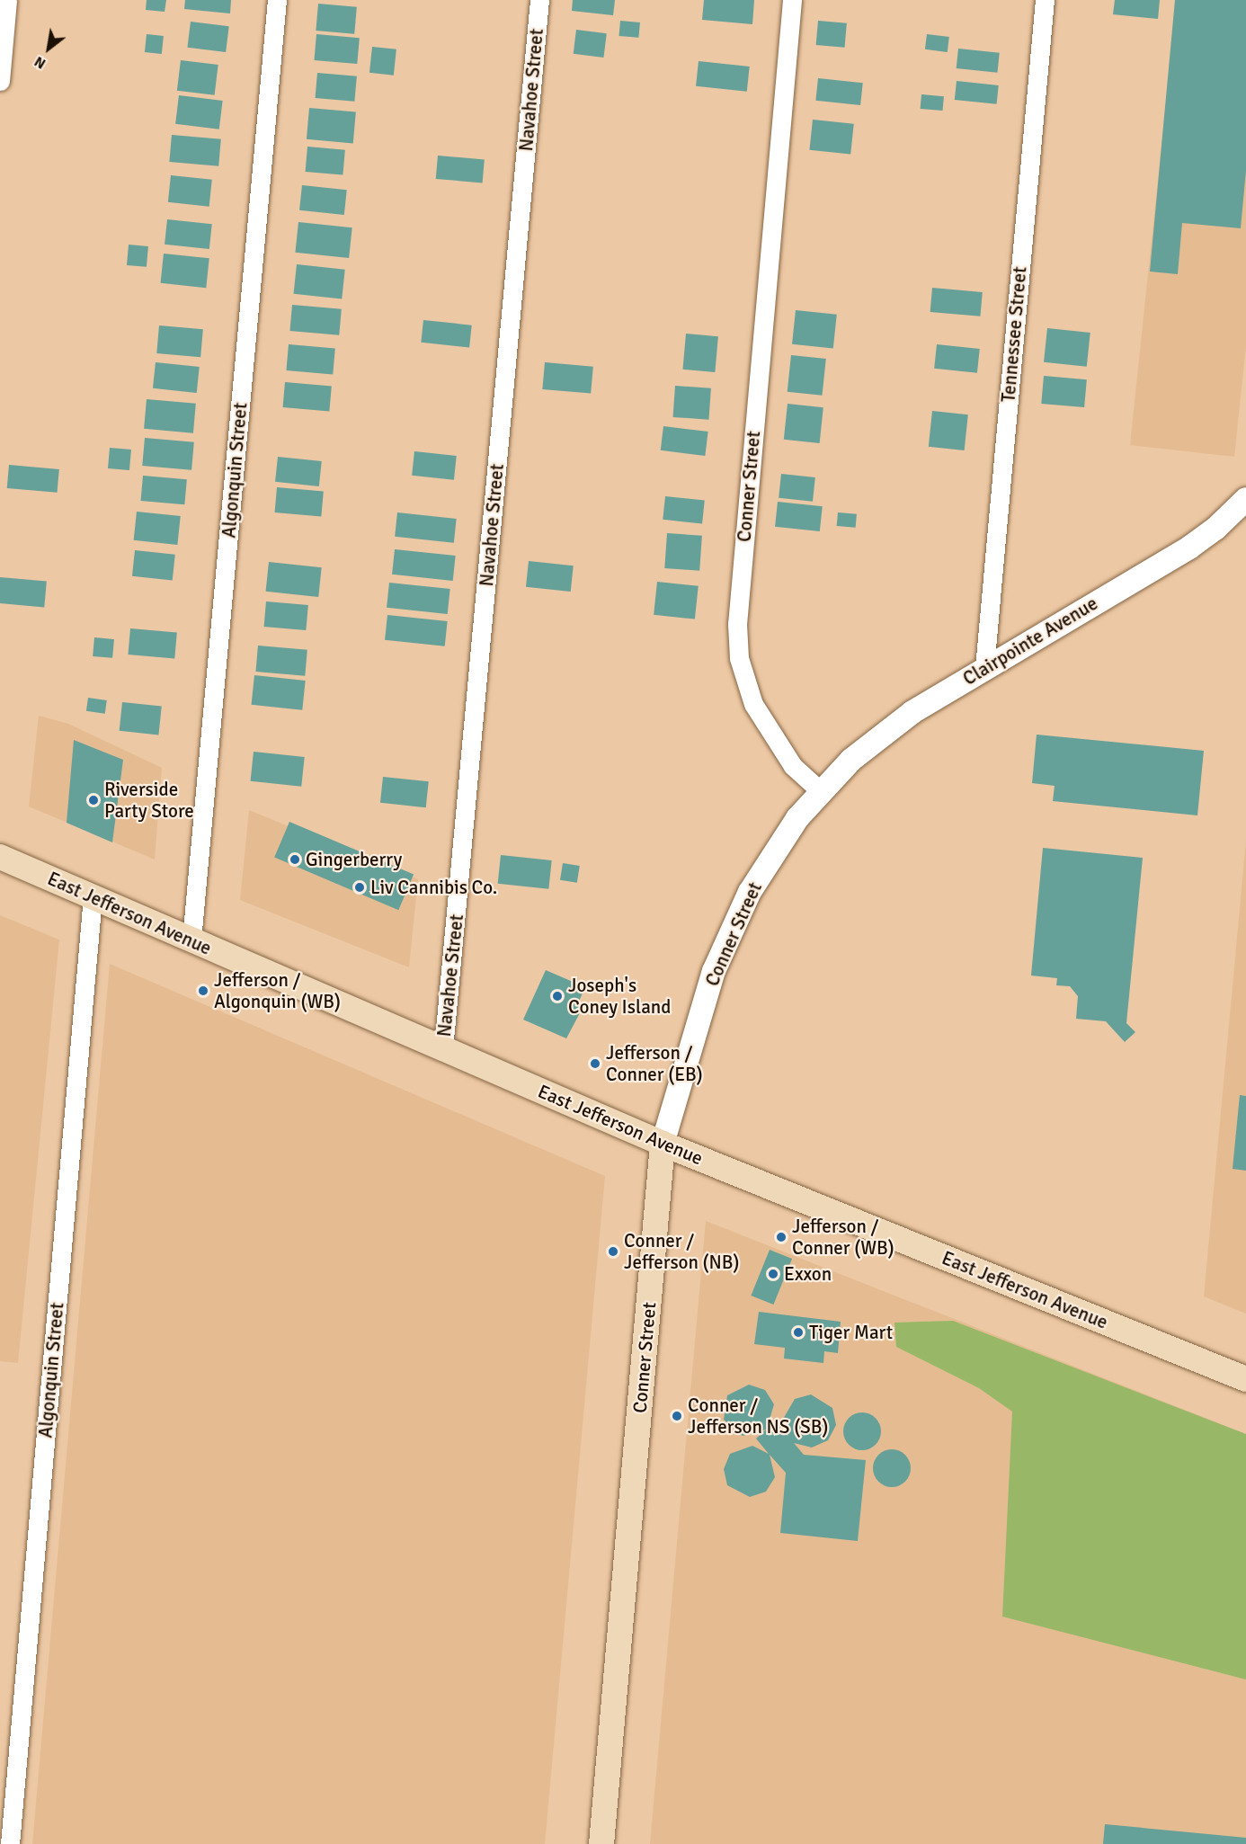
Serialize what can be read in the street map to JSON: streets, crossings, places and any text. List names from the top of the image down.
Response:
{
  "streets": {
    "main road": ["Conner Street", "East Jefferson Avenue"],
    "street": [
      "Navahoe Street",
      "Tennessee Street",
      "Algonquin Street",
      "Clairpointe Avenue"
    ]
  },
  "crossings": [
    ["Navahoe Street", "East Jefferson Avenue"],
    ["Tennessee Street", "Clairpointe Avenue"],
    ["Algonquin Street", "East Jefferson Avenue"],
    ["Conner Street", "Clairpointe Avenue"],
    ["Conner Street", "East Jefferson Avenue"]
  ],
  "places": [
    "Riverside Party Store",
    "Gingerberry",
    "Liv Cannibis Co.",
    "Jefferson / Algonquin (WB)",
    "Joseph's Coney Island",
    "Jefferson / Conner (EB)",
    "Jefferson / Conner (WB)",
    "Conner / Jefferson (NB)",
    "Exxon",
    "Tiger Mart",
    "Conner / Jefferson NS (SB)"
  ],
  "north": "bottom left"
}
